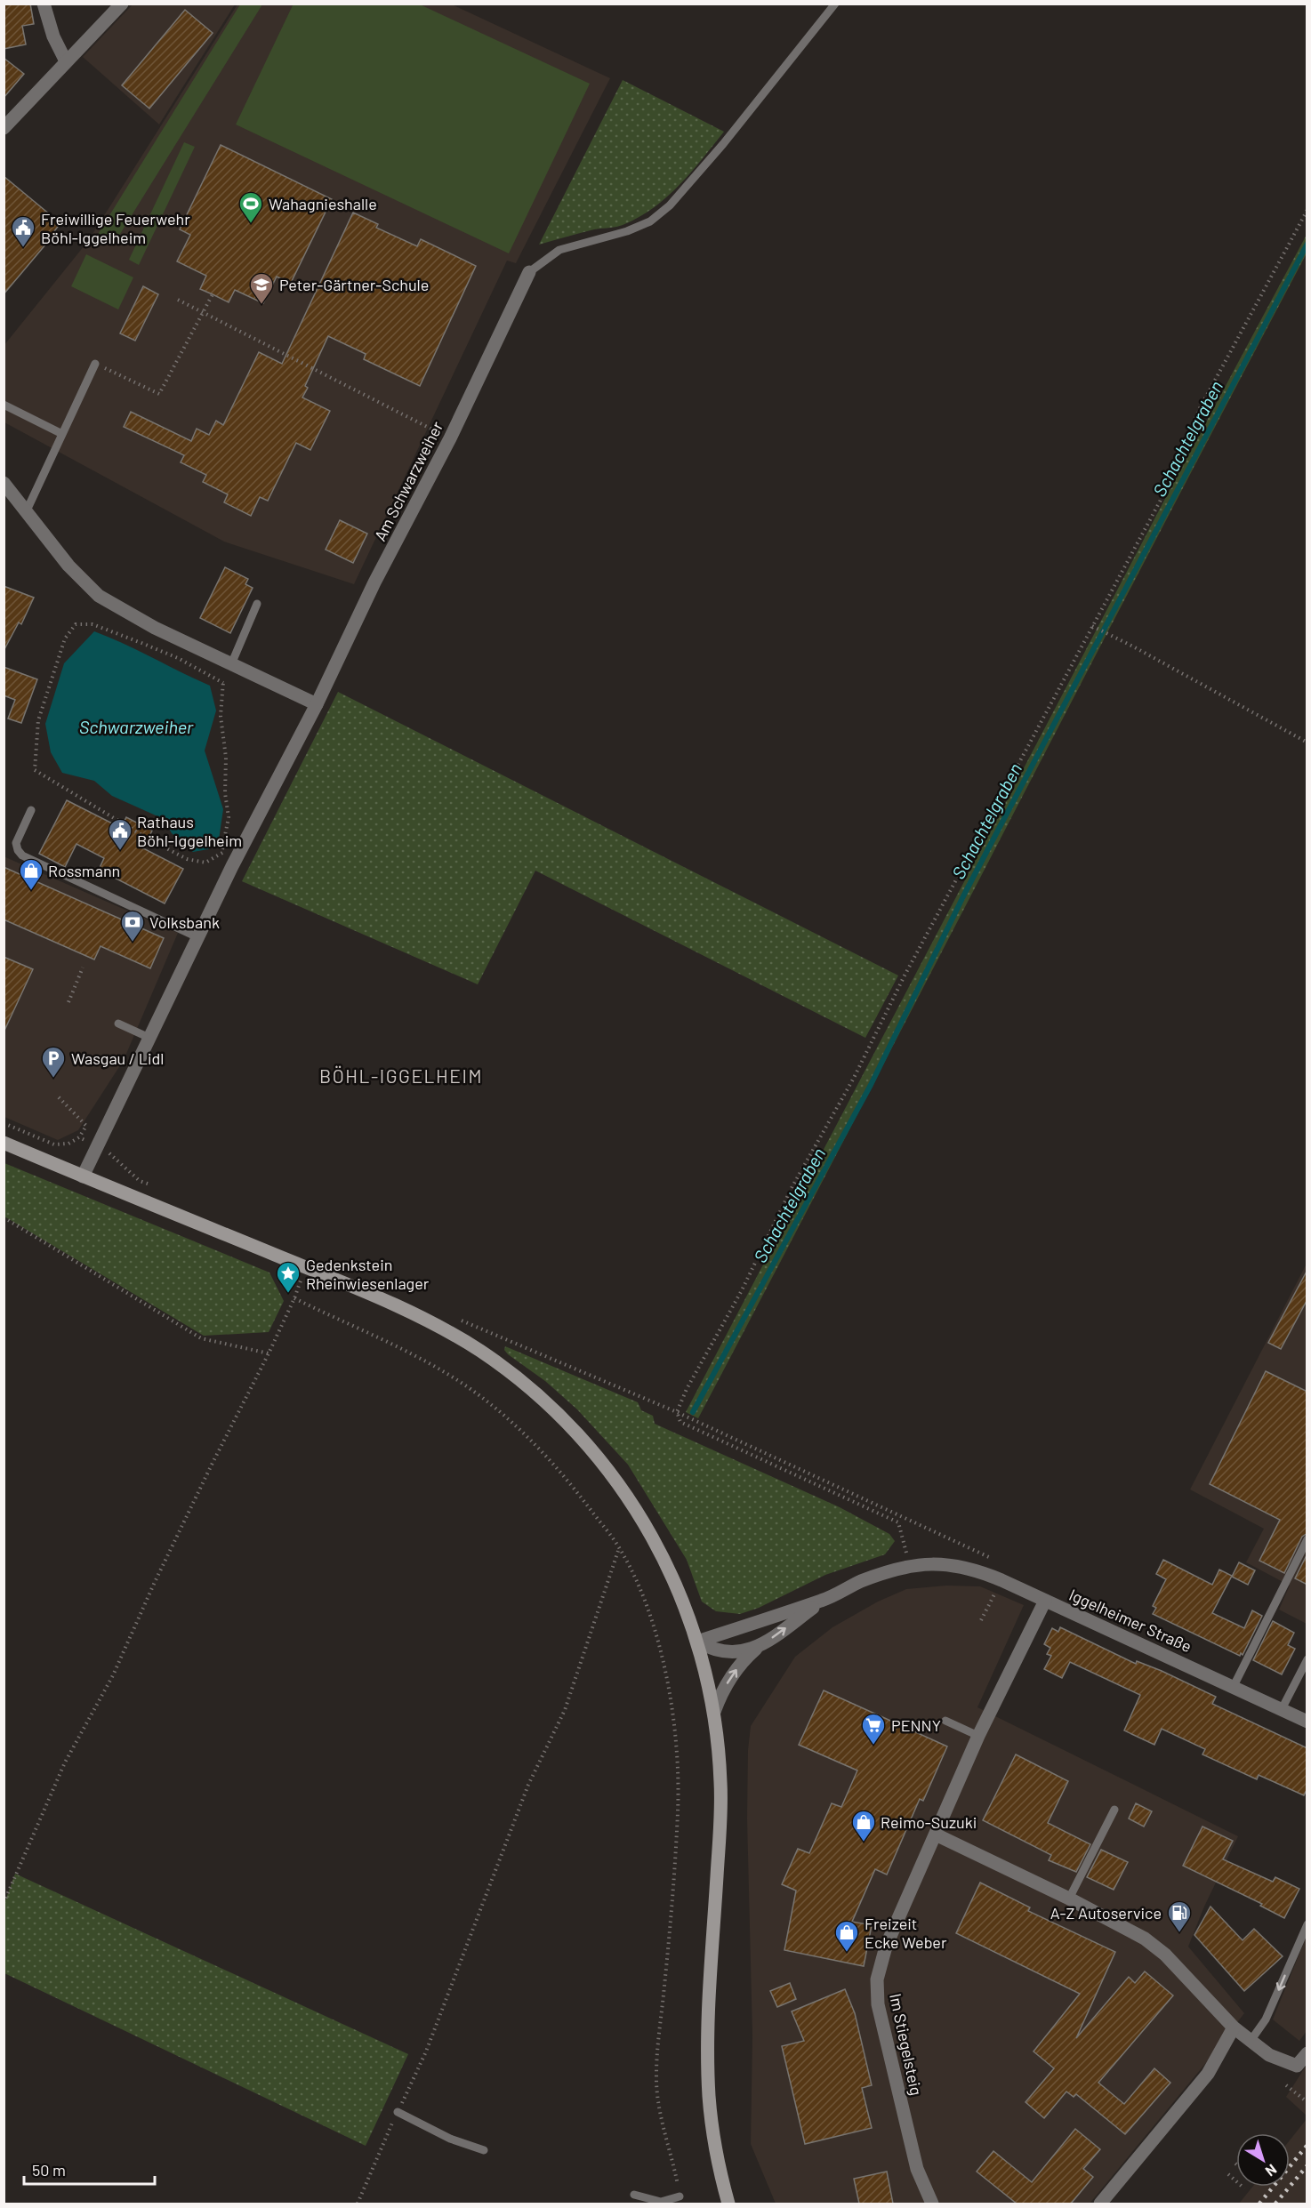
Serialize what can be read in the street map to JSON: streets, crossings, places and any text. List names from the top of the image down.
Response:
{
  "streets": {
    "street": ["Am Schwarzweiher", "Iggelheimer Straße", "Im Stiegelsteig"]
  },
  "crossings": [
    ["Iggelheimer Straße", "Im Stiegelsteig"]
  ],
  "districts": ["BÖHL-IGGELHEIM"],
  "water": ["Schachtelgraben", "Schwarzweiher"],
  "places": {
    "sports": ["Wahagnieshalle"],
    "public building": ["Freiwillige Feuerwehr Böhl-Iggelheim", "Rathaus Böhl-Iggelheim"],
    "school or university": ["Peter-Gärtner-Schule"],
    "shop": ["Rossmann", "Reimo-Suzuki", "Freizeit Ecke Weber"],
    "bank": ["Volksbank"],
    "parking": ["Wasgau / Lidl"],
    "place": ["Gedenkstein Rheinwiesenlager"],
    "supermarket": ["PENNY"],
    "fuel station": ["A-Z Autoservice"]
  },
  "scale_bar": "50 m",
  "north": "bottom right"
}
